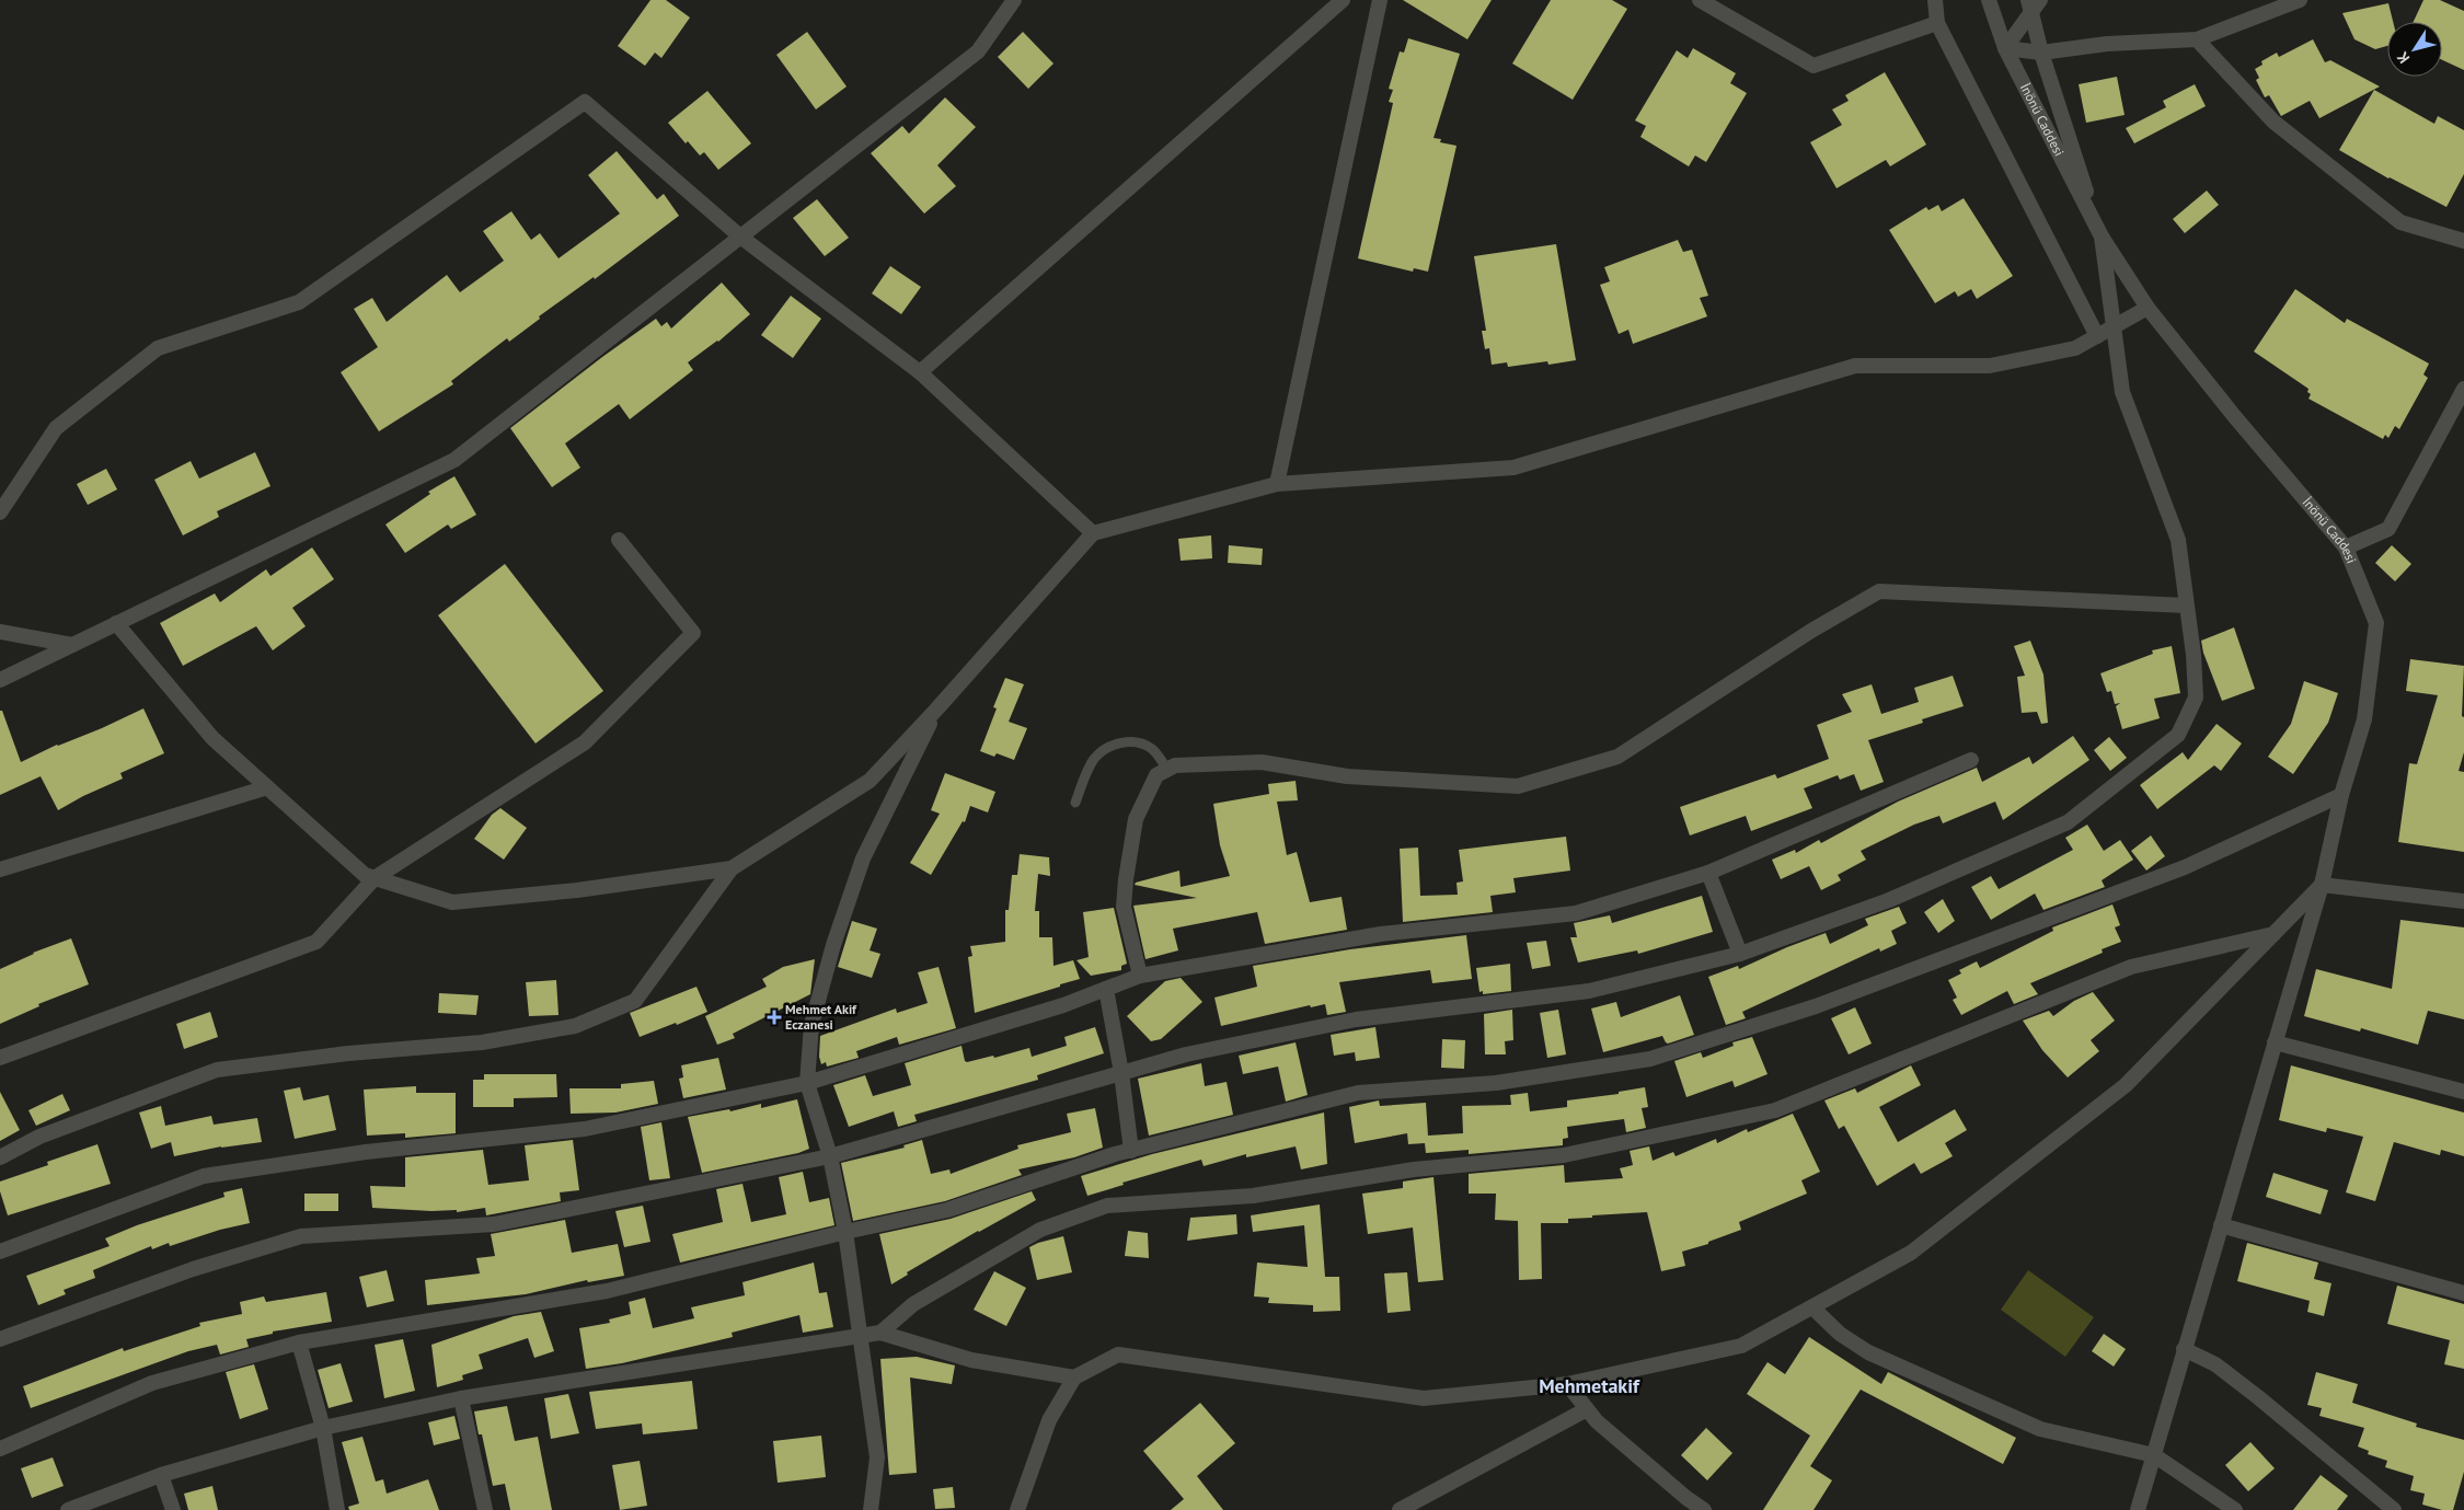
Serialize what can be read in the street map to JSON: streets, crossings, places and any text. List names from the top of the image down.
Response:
{
  "streets": {
    "street": ["İnönü Caddesi"]
  },
  "districts": ["Mehmetakif"],
  "places": {
    "health": ["Mehmet Akif Eczanesi"]
  },
  "north": "bottom left"
}
